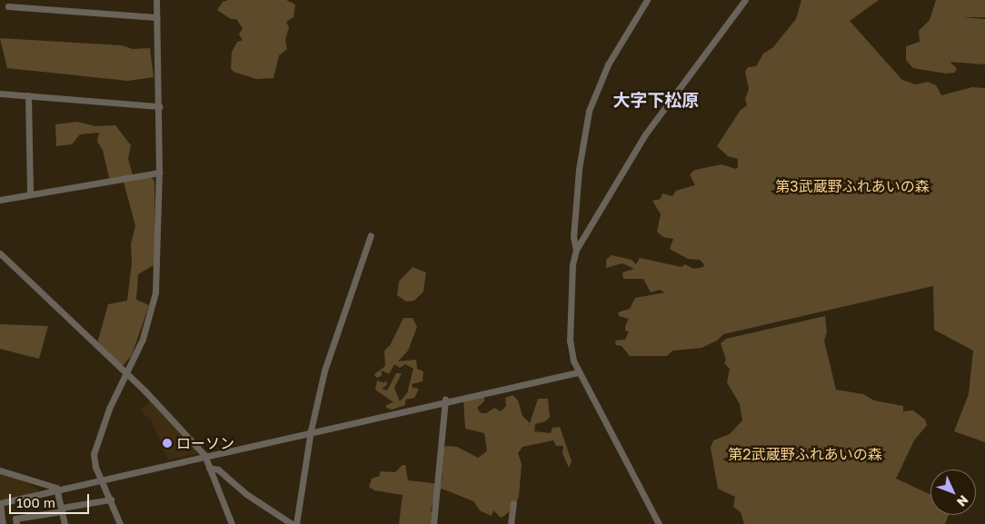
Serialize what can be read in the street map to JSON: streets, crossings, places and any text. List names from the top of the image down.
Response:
{
  "districts": ["大字下松原"],
  "parks": ["第3武蔵野ふれあいの森", "第2武蔵野ふれあいの森"],
  "places": ["ローソン"],
  "scale_bar": "100 m",
  "north": "bottom right"
}
